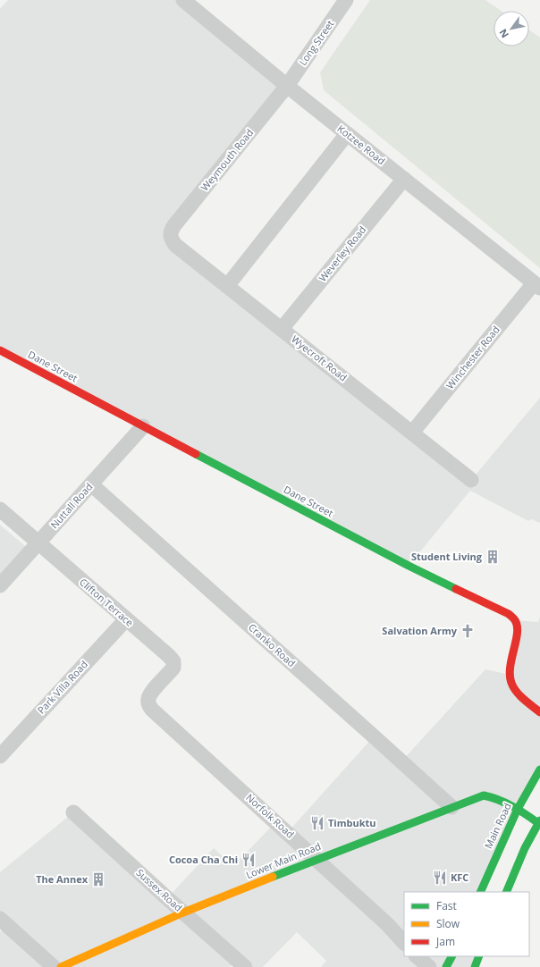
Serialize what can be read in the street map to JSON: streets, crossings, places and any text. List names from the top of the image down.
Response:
{
  "streets": {
    "street": [
      "Long Street",
      "Kotzee Road",
      "Weymouth Road",
      "Weverley Road",
      "Winchester Road",
      "Wyecroft Road",
      "Dane Street",
      "Nuttall Road",
      "Clifton Terrace",
      "Cranko Road",
      "Park Villa Road",
      "Norfolk Road",
      "Main Road",
      "Lower Main Road",
      "Sussex Road"
    ]
  },
  "crossings": [
    ["Long Street", "Kotzee Road"],
    ["Long Street", "Weymouth Road"],
    ["Kotzee Road", "Weymouth Road"],
    ["Kotzee Road", "Weverley Road"],
    ["Kotzee Road", "Winchester Road"],
    ["Weymouth Road", "Wyecroft Road"],
    ["Weverley Road", "Wyecroft Road"],
    ["Winchester Road", "Wyecroft Road"],
    ["Dane Street", "Nuttall Road"],
    ["Nuttall Road", "Clifton Terrace"],
    ["Nuttall Road", "Cranko Road"],
    ["Clifton Terrace", "Park Villa Road"],
    ["Clifton Terrace", "Norfolk Road"],
    ["Cranko Road", "Lower Main Road"],
    ["Norfolk Road", "Lower Main Road"],
    ["Main Road", "Lower Main Road"],
    ["Lower Main Road", "Sussex Road"]
  ],
  "places": {
    "building": ["Student Living", "The Annex"],
    "church": ["Salvation Army"],
    "restaurant": ["Timbuktu", "Cocoa Cha Chi", "KFC"]
  },
  "legend": ["Fast", "Slow", "Jam"],
  "north": "bottom left"
}
